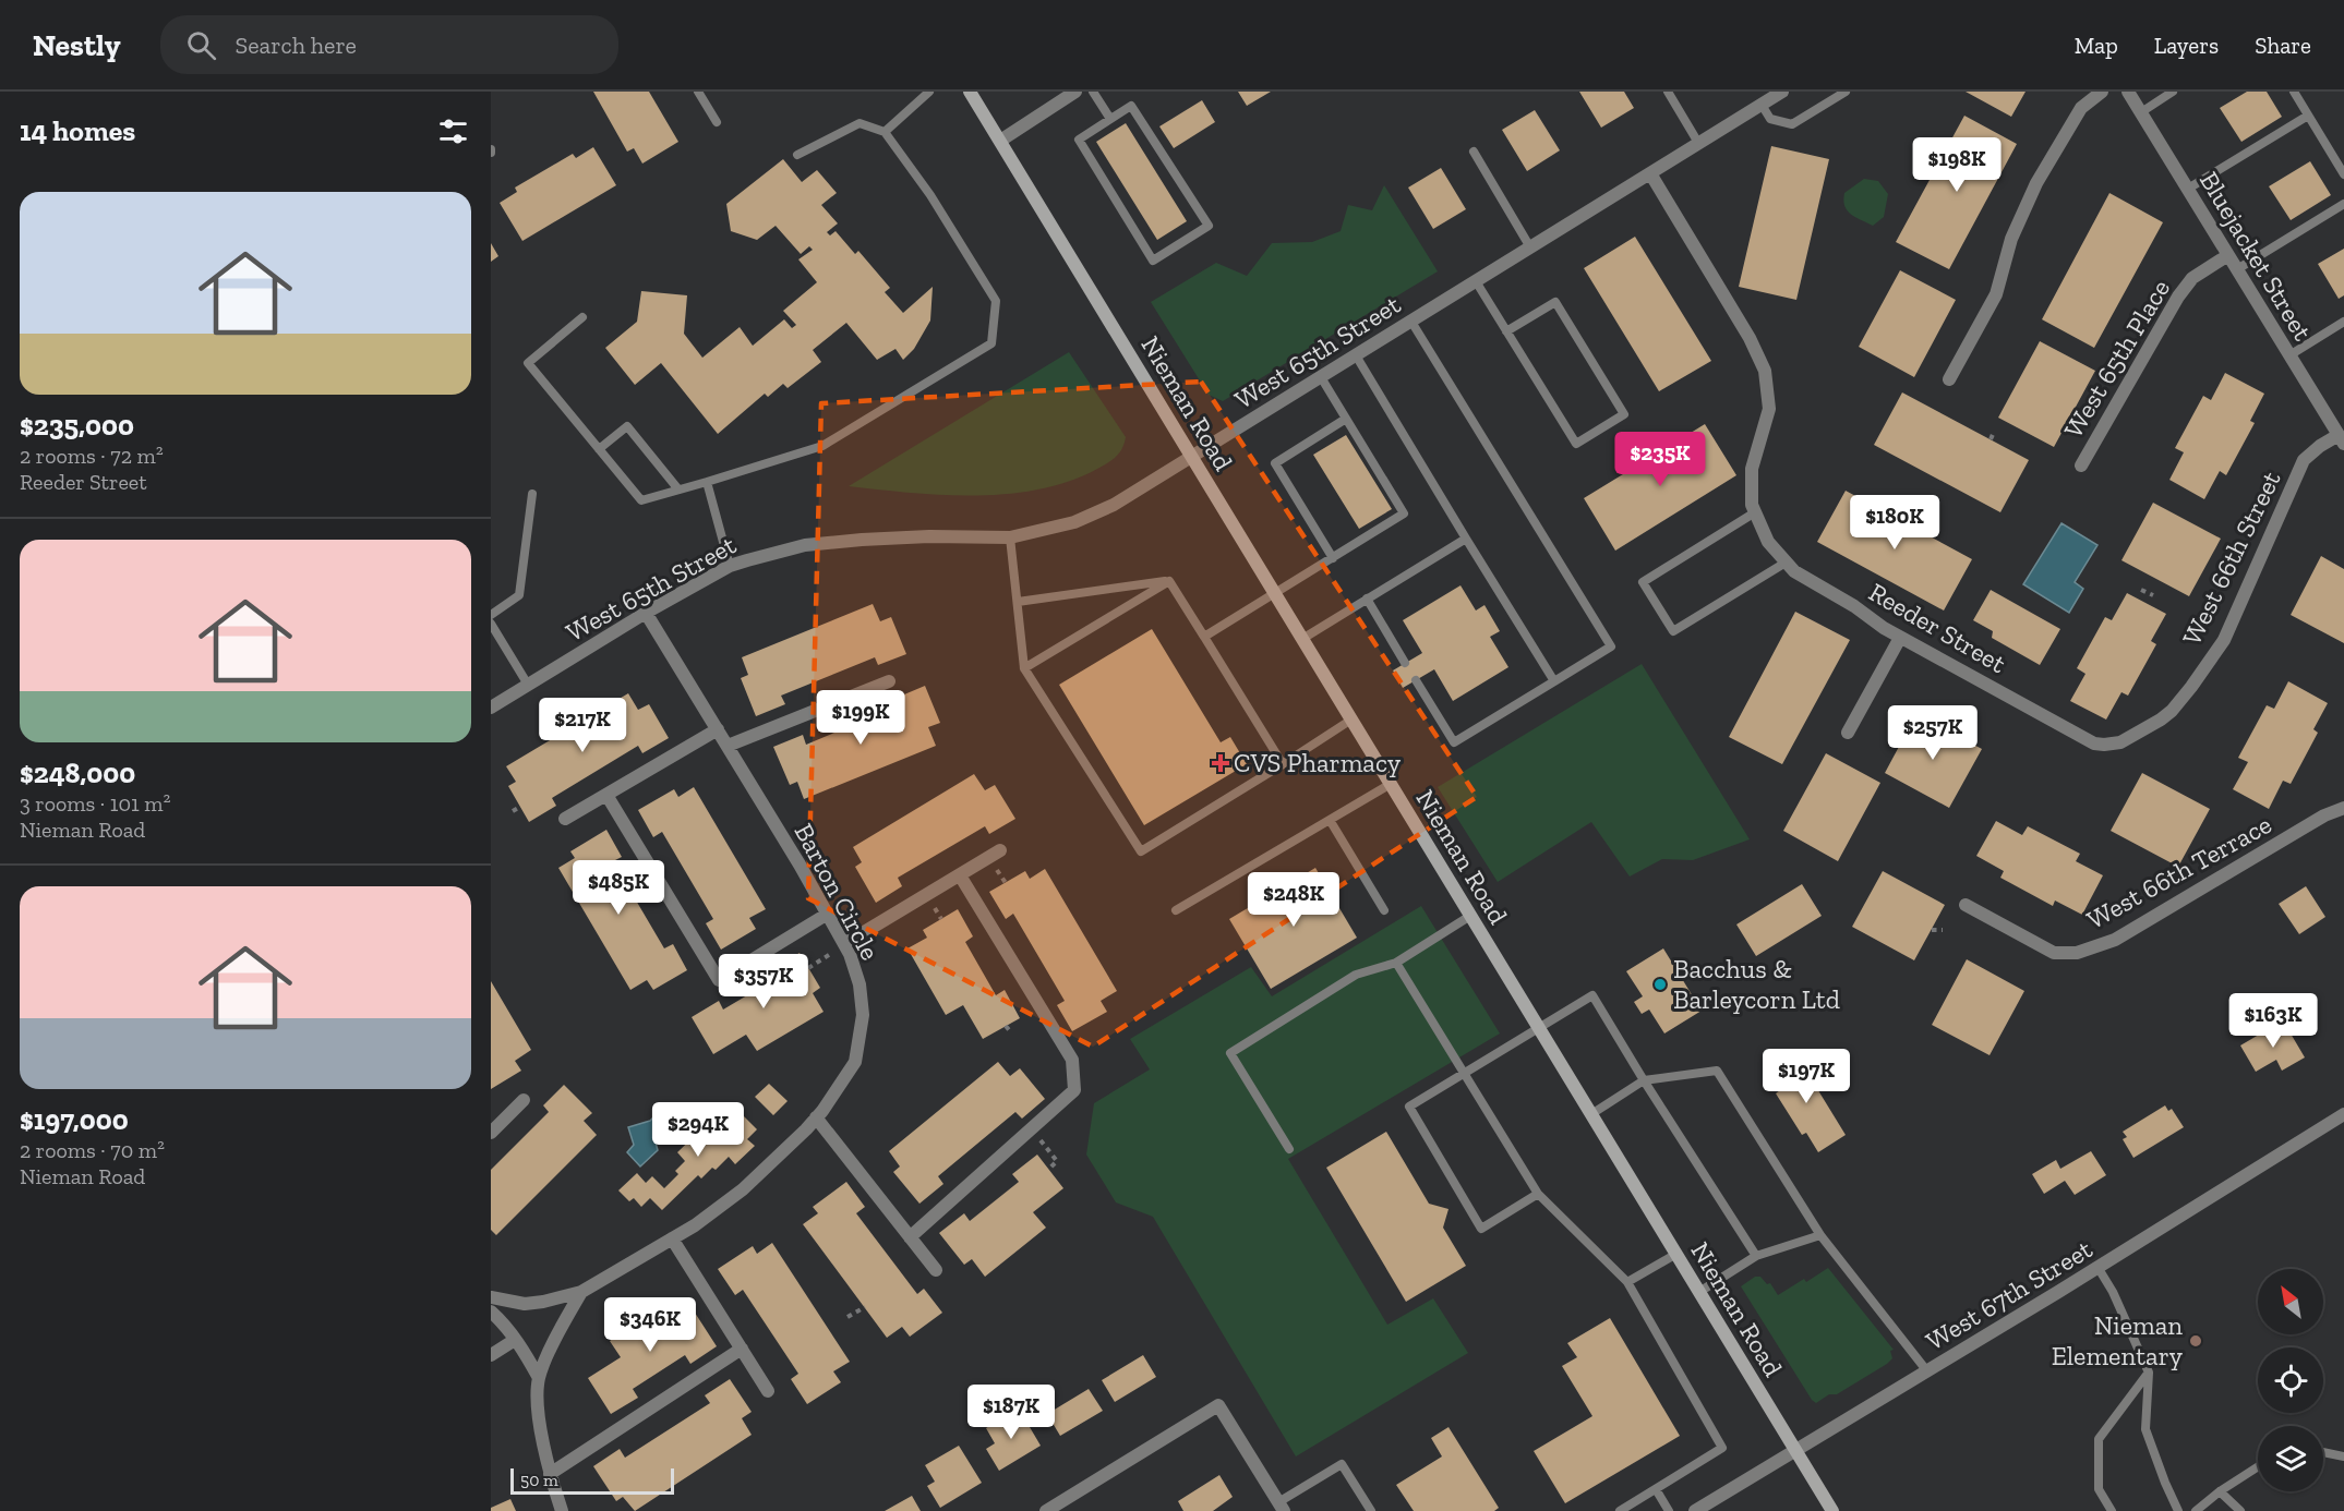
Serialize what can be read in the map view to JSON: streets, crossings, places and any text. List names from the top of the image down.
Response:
{
  "streets": {
    "main road": ["Nieman Road"],
    "street": [
      "Bluejacket Street",
      "West 65th Street",
      "West 65th Place",
      "West 66th Street",
      "Reeder Street",
      "West 66th Terrace",
      "Barton Circle",
      "West 67th Street"
    ]
  },
  "crossings": [
    ["Bluejacket Street", "West 65th Place"],
    ["Bluejacket Street", "West 66th Street"],
    ["West 65th Street", "Nieman Road"],
    ["West 65th Street", "Reeder Street"],
    ["West 65th Street", "Barton Circle"],
    ["Nieman Road", "West 67th Street"],
    ["West 66th Street", "Reeder Street"]
  ],
  "places": {
    "health": ["CVS Pharmacy"],
    "other": ["Bacchus & Barleycorn Ltd", "Nieman Elementary"]
  },
  "scale_bar": "50 m",
  "north": "top left",
  "page": {
    "header": "Nestly",
    "search": "Search here",
    "nav": ["Map", "Layers", "Share"],
    "heading": "14 homes",
    "price": [
      "$198K",
      "$235K",
      "$180K",
      "$199K",
      "$217K",
      "$257K",
      "$485K",
      "$248K",
      "$357K",
      "$163K",
      "$197K",
      "$294K",
      "$346K",
      "$187K"
    ],
    "list": [
      {
        "name": "$235,000",
        "note": "2 rooms · 72 m² · Reeder Street"
      },
      {
        "name": "$248,000",
        "note": "3 rooms · 101 m² · Nieman Road"
      },
      {
        "name": "$197,000",
        "note": "2 rooms · 70 m² · Nieman Road"
      }
    ],
    "scale": "50 m"
  }
}
